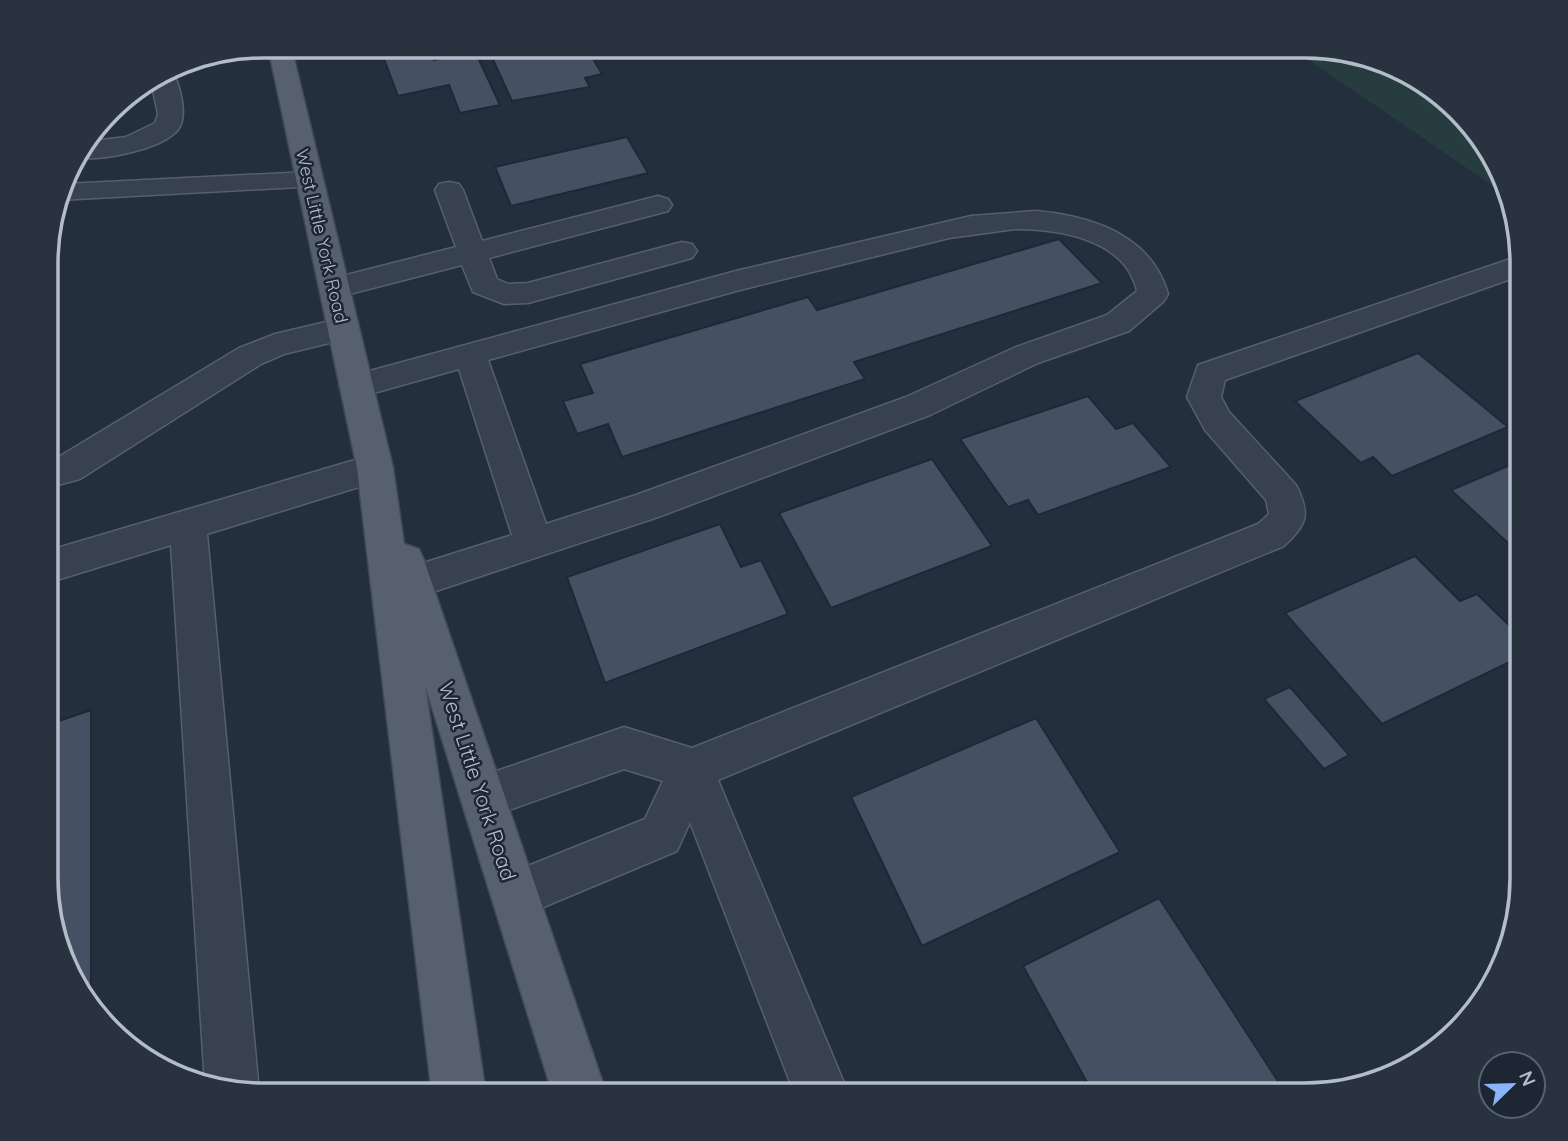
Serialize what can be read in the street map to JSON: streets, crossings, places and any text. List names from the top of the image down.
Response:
{
  "streets": {
    "main road": ["West Little York Road"]
  },
  "north": "top right"
}
